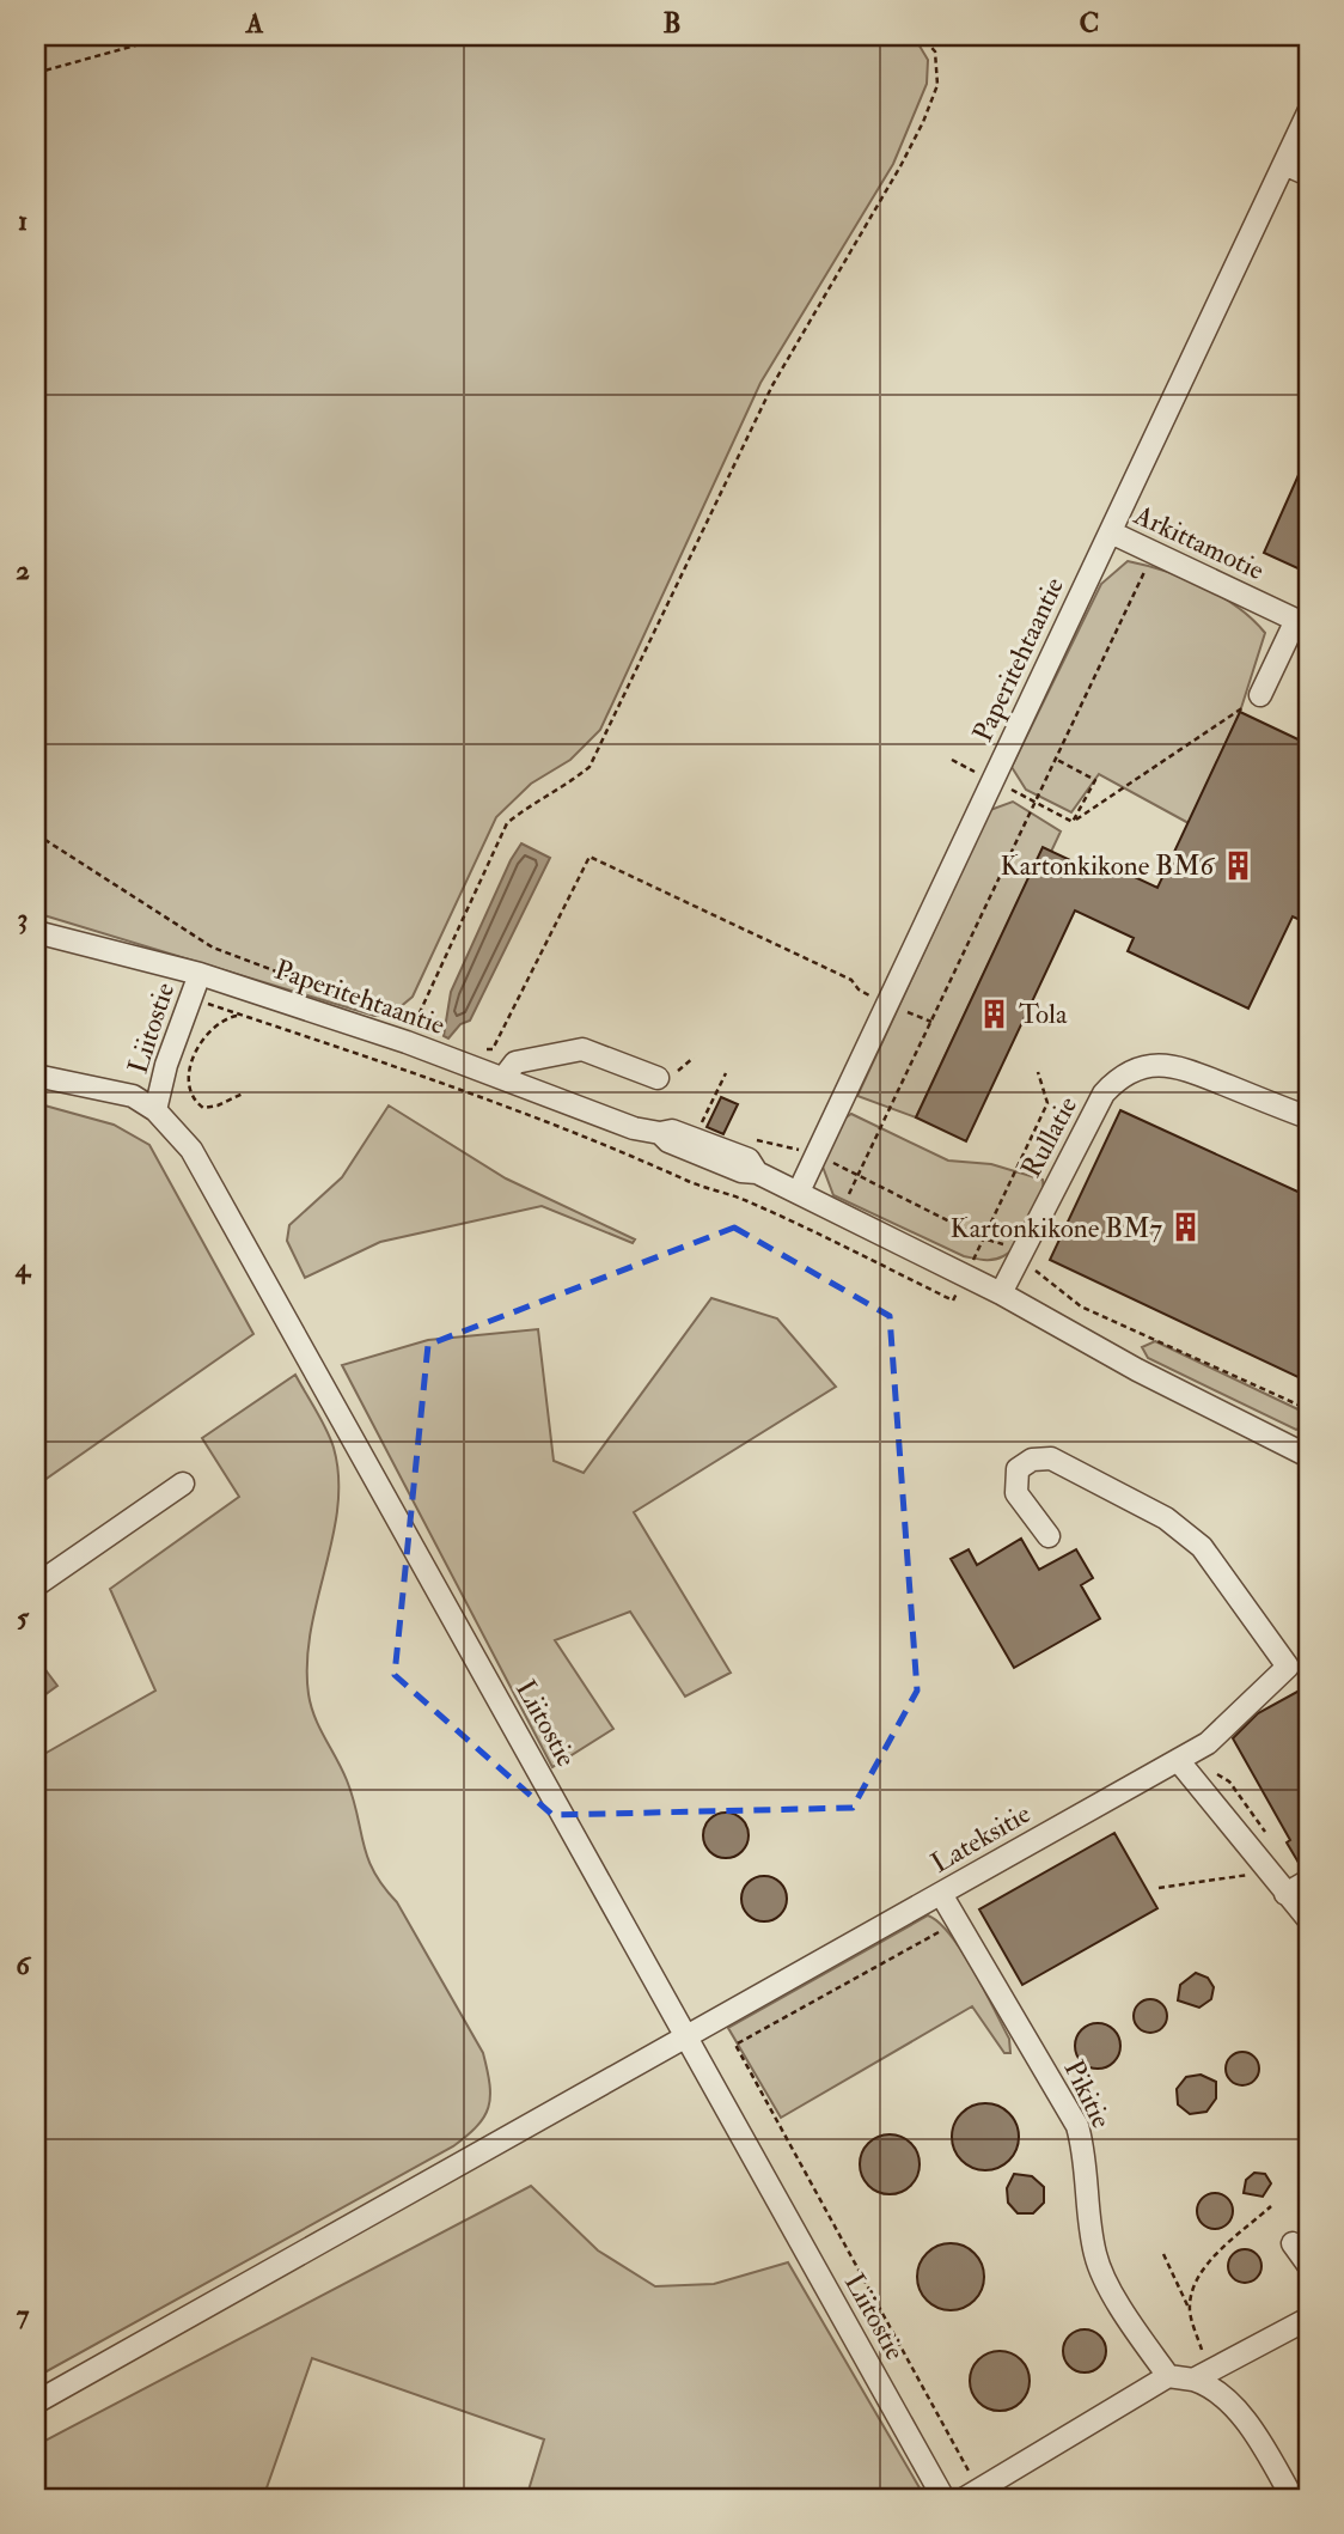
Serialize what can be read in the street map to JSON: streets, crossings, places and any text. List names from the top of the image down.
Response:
{
  "streets": {
    "street": [
      "Arkittamotie",
      "Paperitehtaantie",
      "Liitostie",
      "Rullatie",
      "Lateksitie",
      "Pikitie"
    ]
  },
  "crossings": [
    ["Arkittamotie", "Paperitehtaantie"],
    ["Paperitehtaantie", "Liitostie"],
    ["Liitostie", "Lateksitie"],
    ["Lateksitie", "Pikitie"]
  ],
  "places": {
    "building": ["Kartonkikone BM6", "Tola", "Kartonkikone BM7"]
  },
  "grid": {
    "columns": ["A", "B", "C"],
    "rows": [
      "1",
      "2",
      "3",
      "4",
      "5",
      "6",
      "7"
    ]
  }
}
